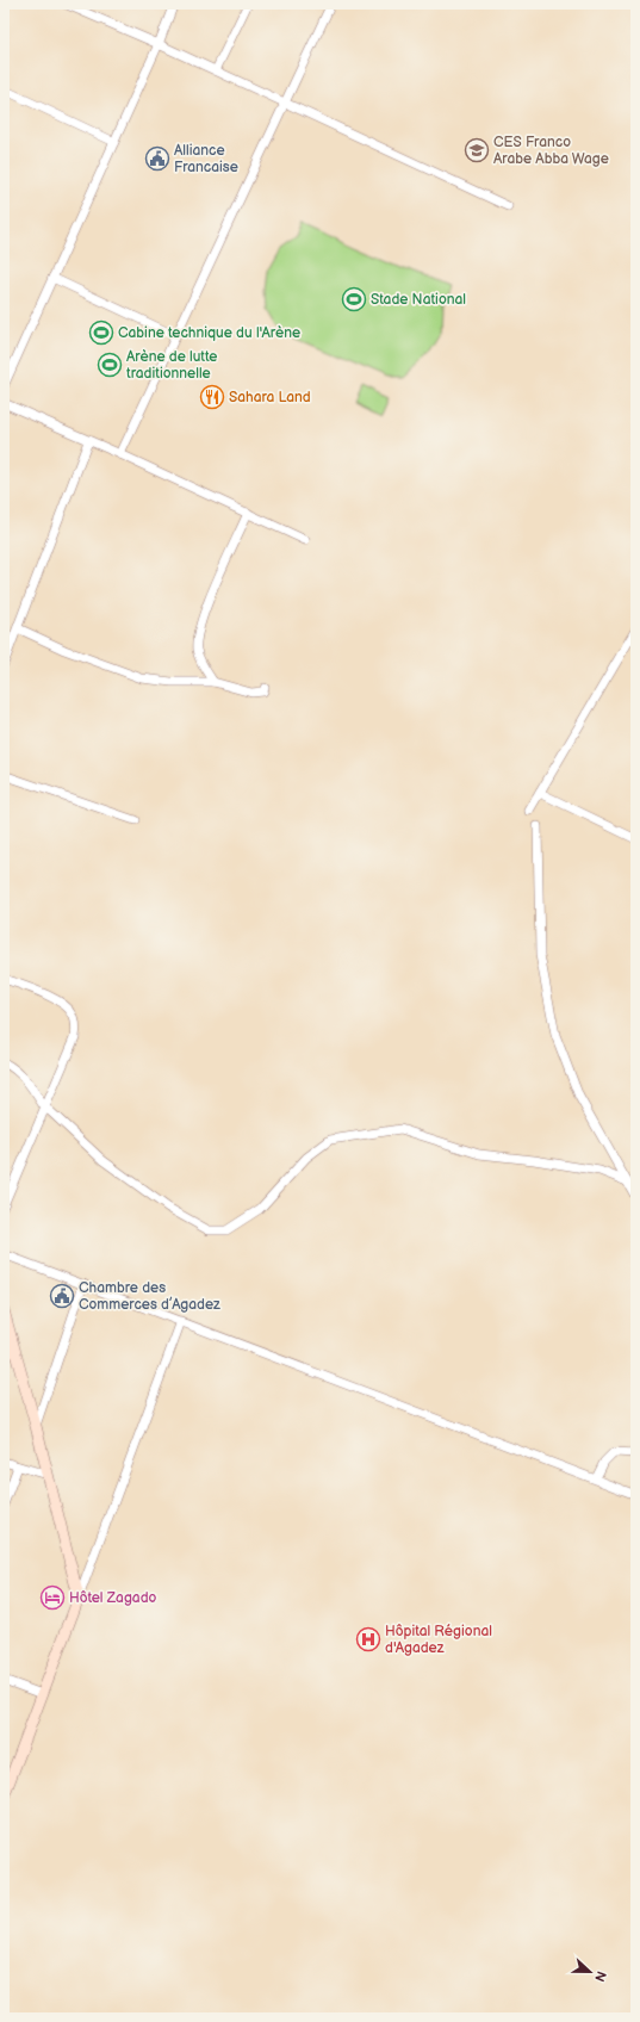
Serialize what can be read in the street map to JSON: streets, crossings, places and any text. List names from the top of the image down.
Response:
{
  "places": {
    "school or university": ["CES Franco Arabe Abba Wage"],
    "public building": ["Alliance Francaise", "Chambre des Commerces d’Agadez"],
    "sports": ["Stade National", "Cabine technique du l'Arène", "Arène de lutte traditionnelle"],
    "restaurant": ["Sahara Land"],
    "hotel": ["Hôtel Zagado"],
    "hospital": ["Hôpital Régional d'Agadez"]
  },
  "north": "right"
}
